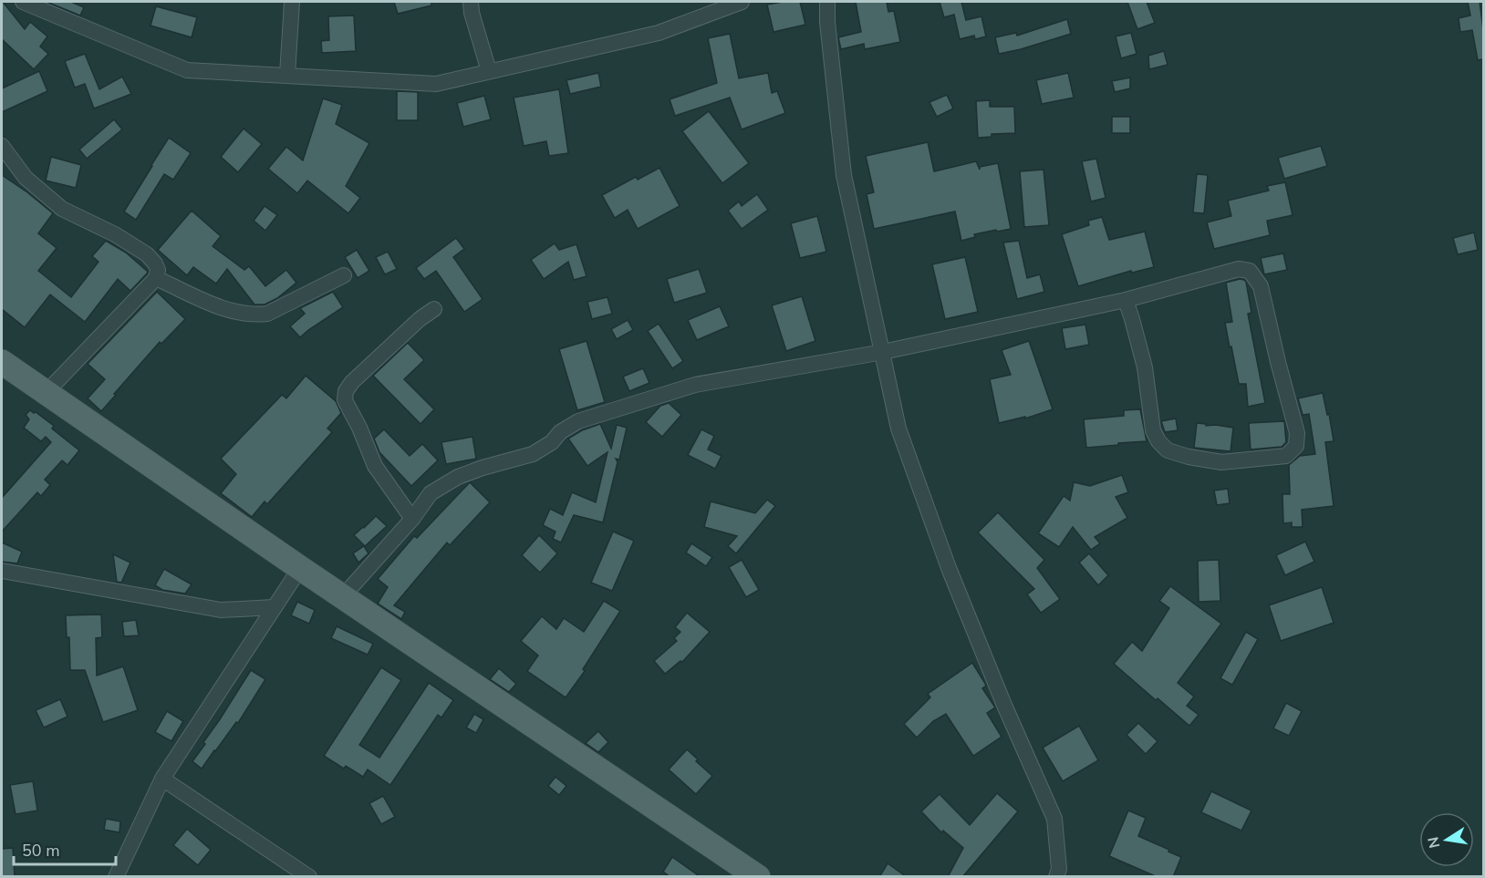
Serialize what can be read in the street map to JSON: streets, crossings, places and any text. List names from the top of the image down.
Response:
{
  "scale_bar": "50 m",
  "north": "left"
}
